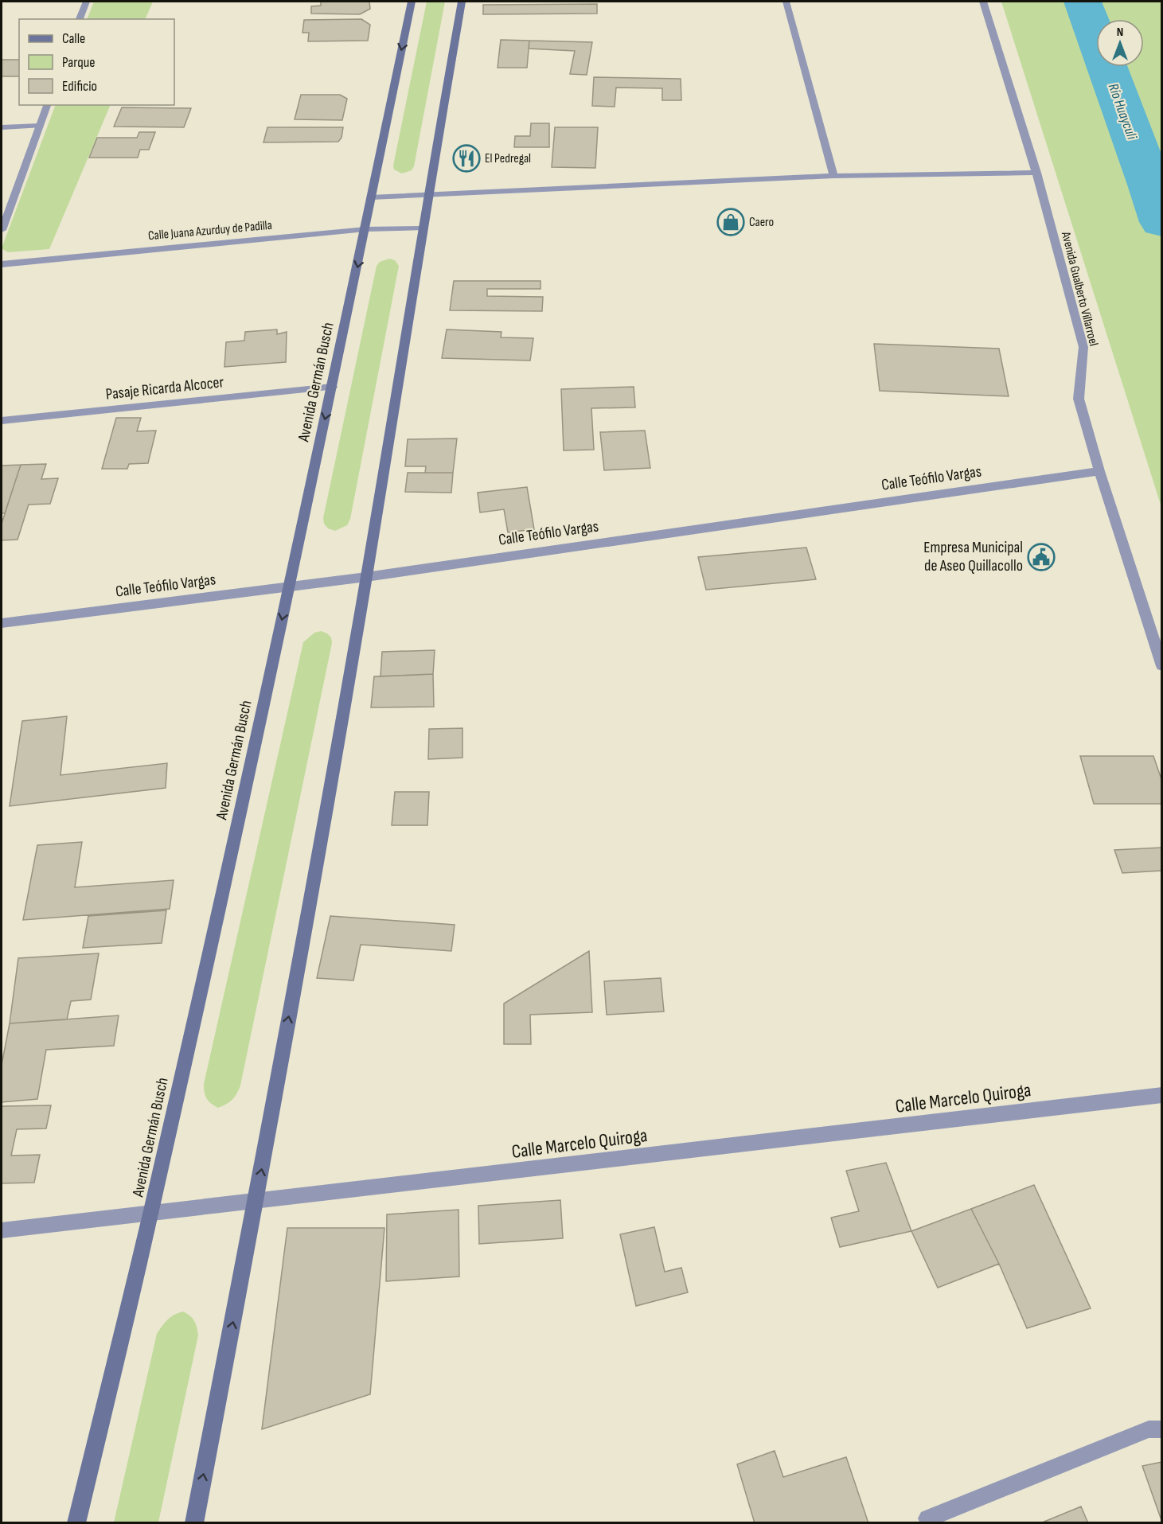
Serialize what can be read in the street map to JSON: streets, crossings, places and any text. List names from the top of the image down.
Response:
{
  "streets": {
    "main road": ["Avenida Germán Busch"],
    "street": [
      "Calle Juana Azurduy de Padilla",
      "Avenida Gualberto Villarroel",
      "Pasaje Ricarda Alcocer",
      "Calle Teófilo Vargas",
      "Calle Marcelo Quiroga"
    ]
  },
  "crossings": [
    ["Calle Juana Azurduy de Padilla", "Avenida Germán Busch"],
    ["Avenida Gualberto Villarroel", "Calle Teófilo Vargas"],
    ["Avenida Germán Busch", "Pasaje Ricarda Alcocer"],
    ["Avenida Germán Busch", "Calle Teófilo Vargas"],
    ["Avenida Germán Busch", "Calle Marcelo Quiroga"]
  ],
  "water": ["Río Huayculi"],
  "places": {
    "restaurant": ["El Pedregal"],
    "shop": ["Caero"],
    "public building": ["Empresa Municipal de Aseo Quillacollo"]
  },
  "legend": ["Calle", "Parque", "Edificio"],
  "north": "top"
}
